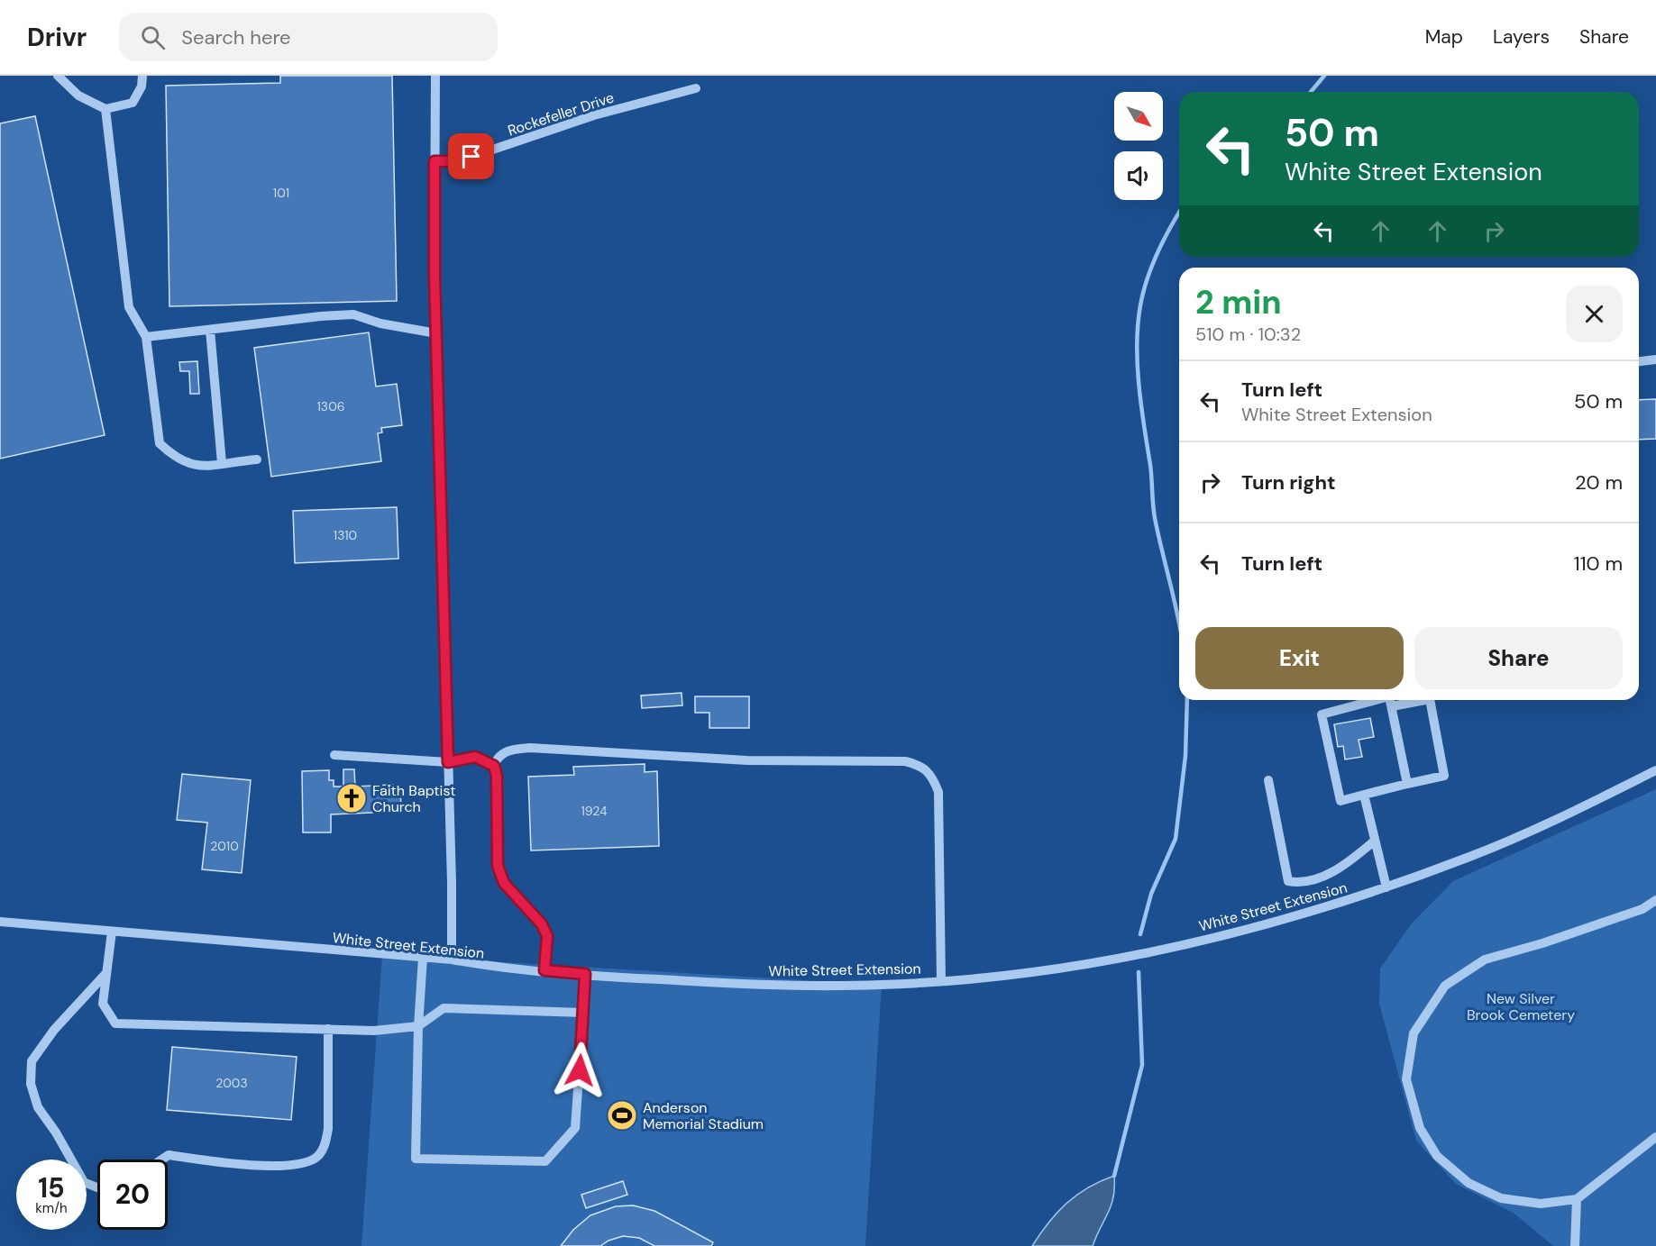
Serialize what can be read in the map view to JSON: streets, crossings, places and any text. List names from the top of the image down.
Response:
{
  "streets": {
    "street": ["Rockefeller Drive", "White Street Extension"]
  },
  "parks": ["New Silver Brook Cemetery"],
  "places": {
    "church": ["Faith Baptist Church"],
    "sports": ["Anderson Memorial Stadium"]
  },
  "house_numbers": [
    "101",
    "1306",
    "1310",
    "1924",
    "2010",
    "2003"
  ],
  "north": "bottom right",
  "page": {
    "header": "Drivr",
    "search": "Search here",
    "nav": ["Map", "Layers", "Share"],
    "turn": ["50 m", "White Street Extension"],
    "heading": ["2 min", "510 m · 10:32"],
    "list": [
      {
        "name": "Turn left",
        "note": "White Street Extension",
        "value": "50 m"
      },
      {
        "name": "Turn right",
        "value": "20 m"
      },
      {
        "name": "Turn left",
        "value": "110 m"
      }
    ],
    "buttons": ["Exit", "Share"],
    "speed": "15 km/h",
    "limit": "20"
  }
}
